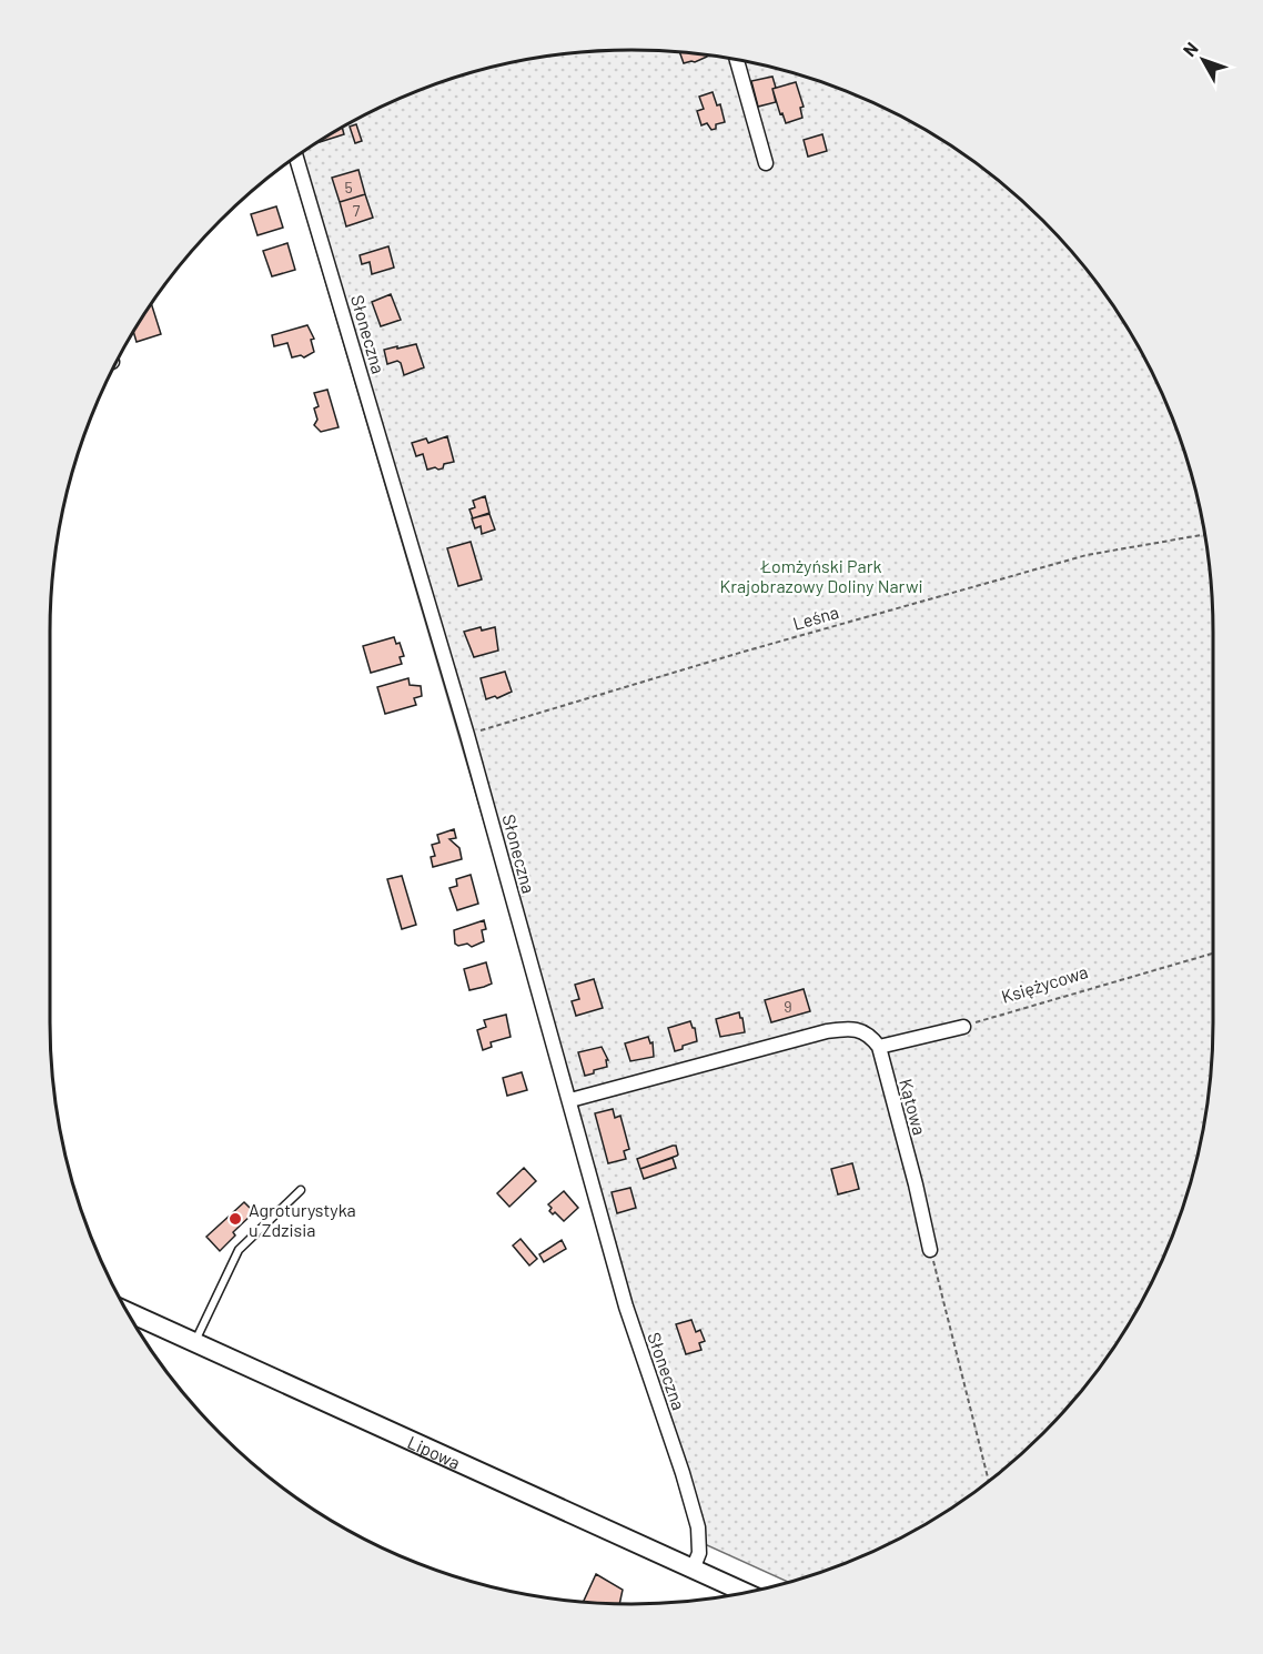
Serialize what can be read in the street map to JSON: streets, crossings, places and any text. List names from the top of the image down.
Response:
{
  "streets": {
    "main road": ["Lipowa"],
    "street": ["Słoneczna", "Kątowa"],
    "path": ["Leśna", "Księżycowa"]
  },
  "crossings": [
    ["Słoneczna", "Leśna"],
    ["Słoneczna", "Lipowa"]
  ],
  "parks": ["Łomżyński Park Krajobrazowy Doliny Narwi"],
  "places": ["Agroturystyka u Zdzisia"],
  "house_numbers": ["5", "7", "9"],
  "north": "top left"
}
